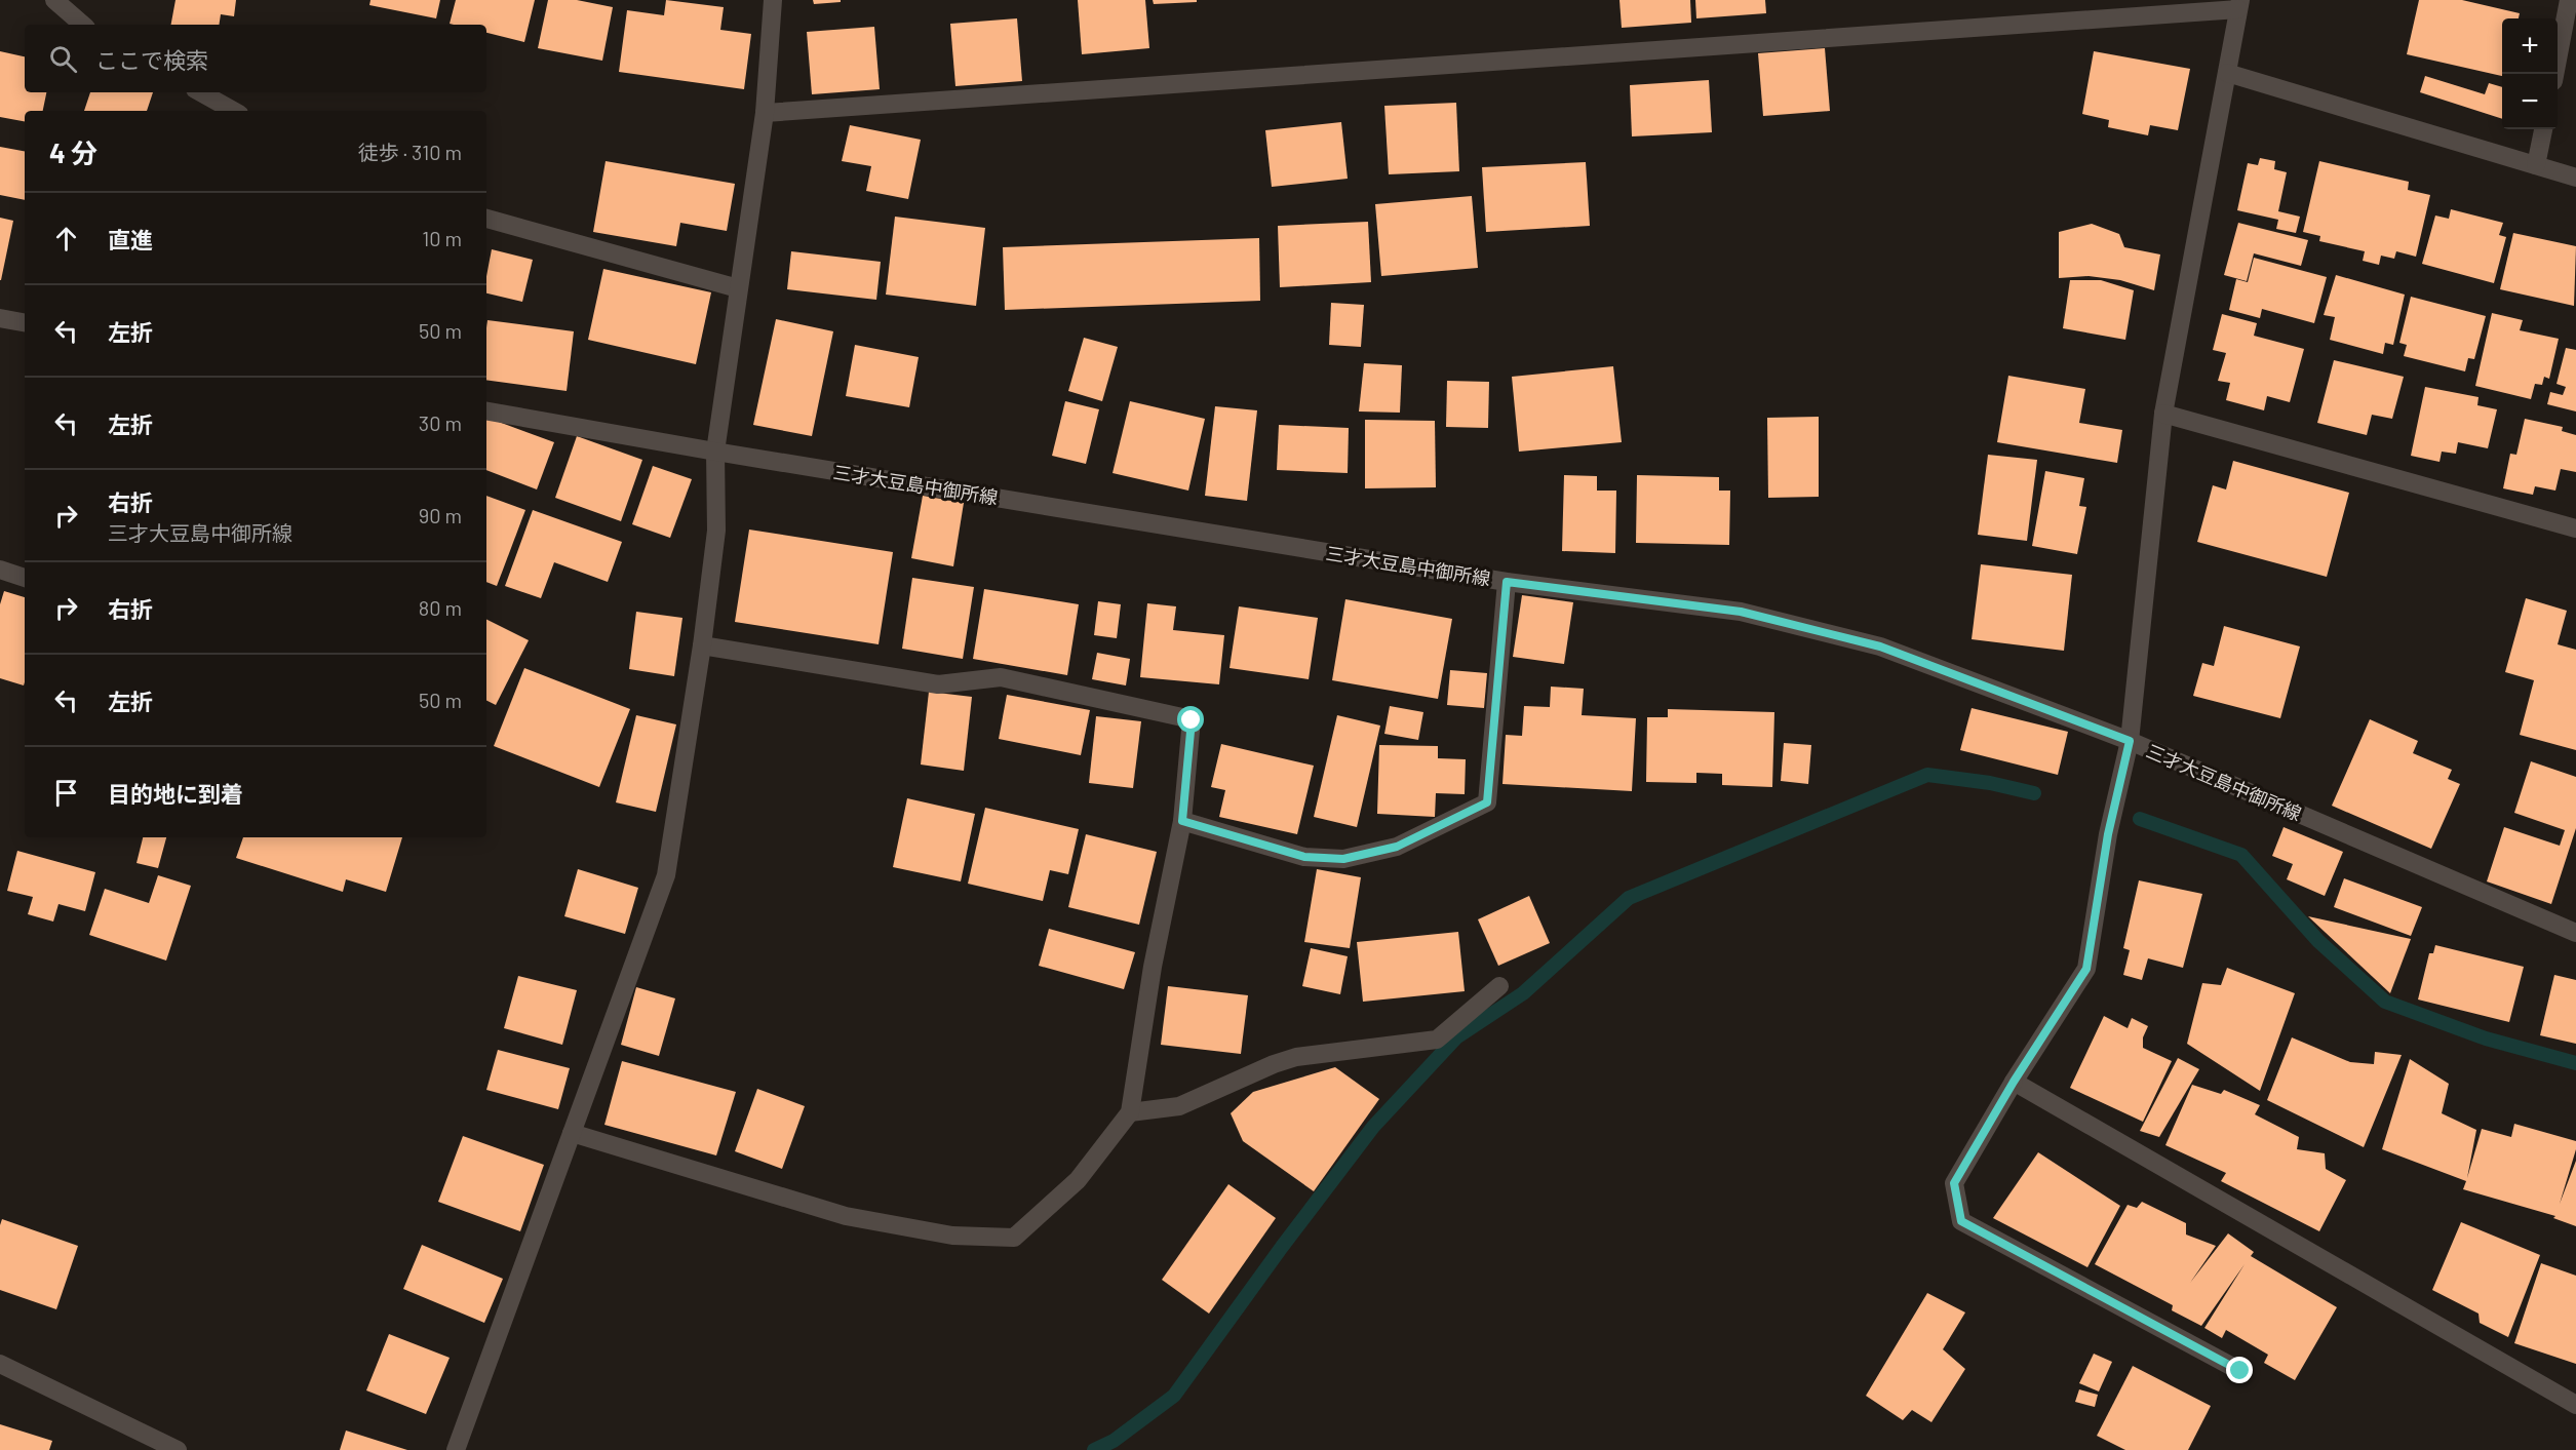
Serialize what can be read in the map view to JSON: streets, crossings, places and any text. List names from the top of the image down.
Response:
{
  "streets": {
    "street": ["三才大豆島中御所線"]
  },
  "page": {
    "map_buttons": ["+", "−"],
    "search": "ここで検索",
    "heading": ["4 分", "徒歩 · 310 m"],
    "list": [
      ["直進", "10 m"],
      ["左折", "50 m"],
      ["左折", "30 m"],
      ["右折", "三才大豆島中御所線", "90 m"],
      ["右折", "80 m"],
      ["左折", "50 m"],
      "目的地に到着"
    ]
  }
}
